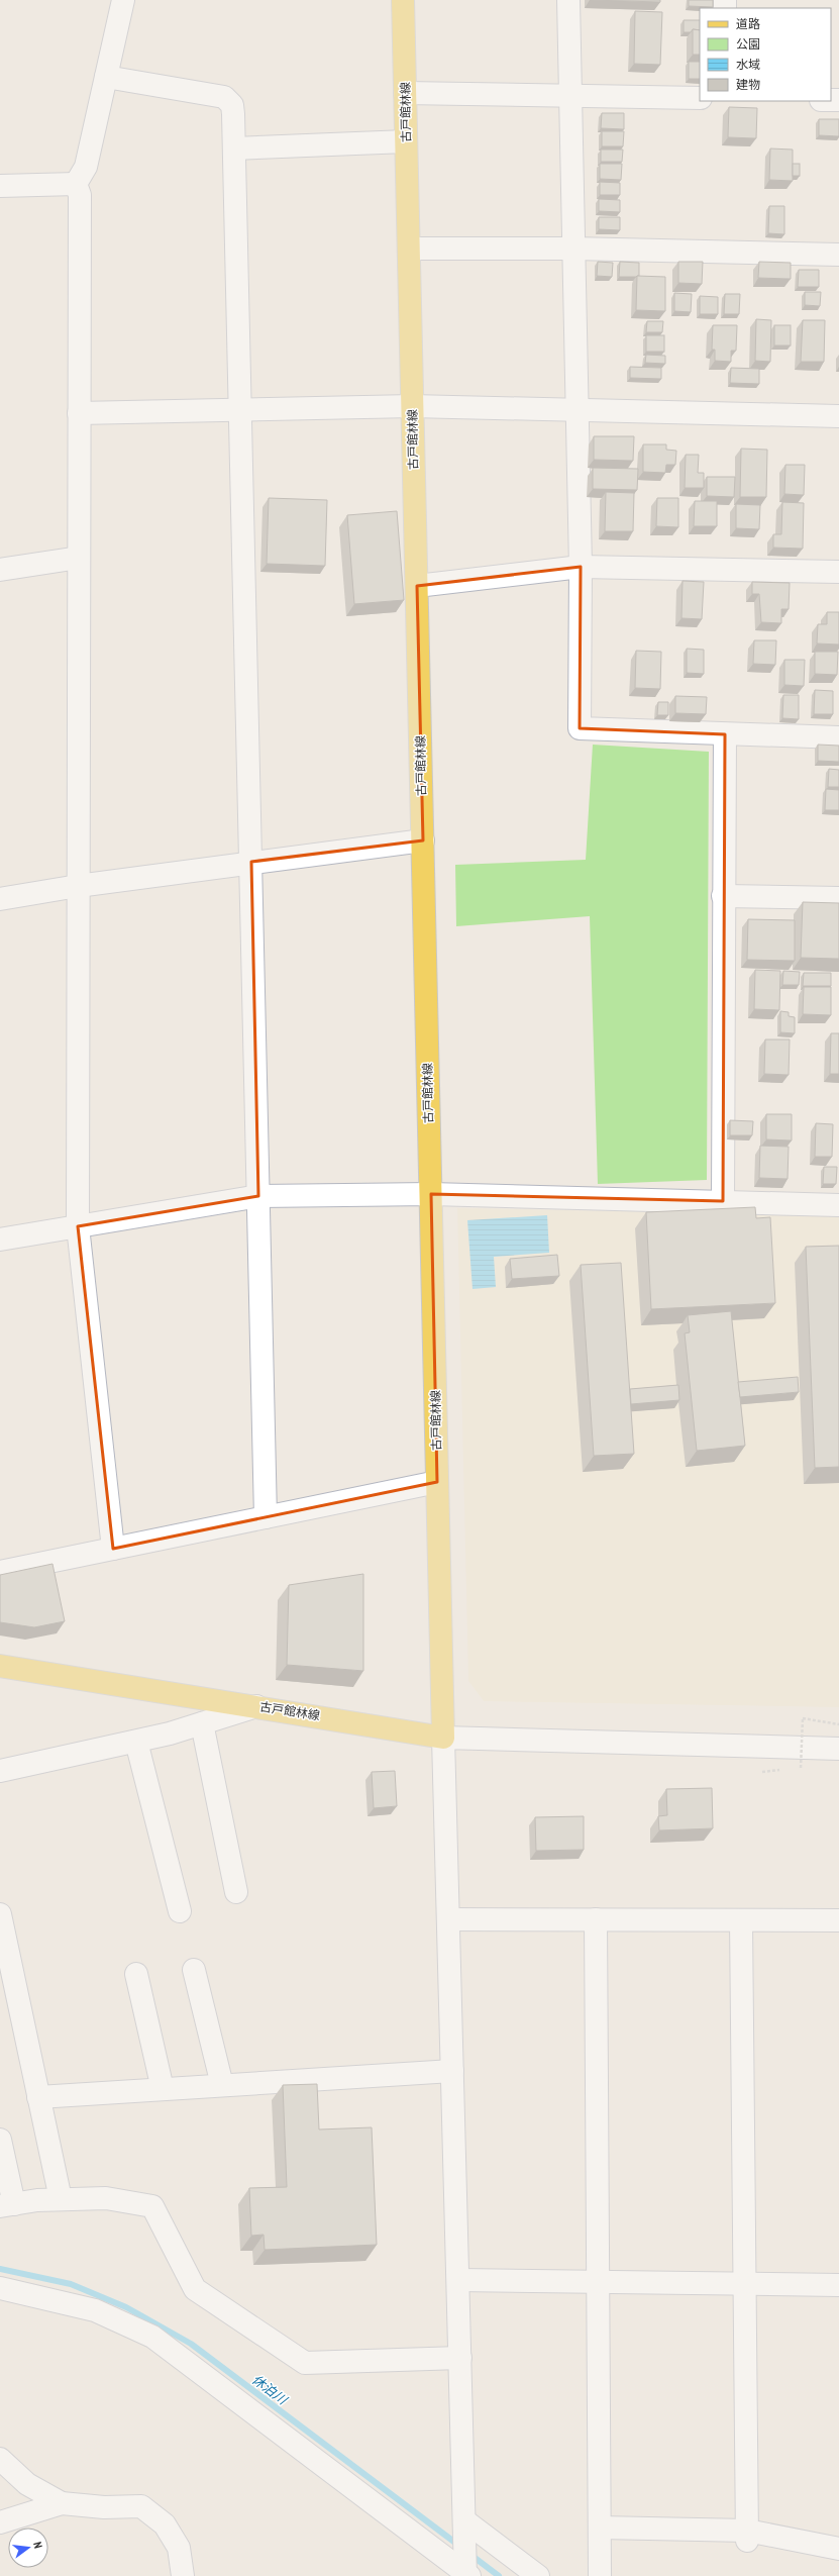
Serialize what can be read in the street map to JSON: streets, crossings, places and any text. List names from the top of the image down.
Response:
{
  "streets": {
    "main road": ["古戸館林線"]
  },
  "water": ["休泊川"],
  "legend": [
    "道路",
    "公園",
    "水域",
    "建物"
  ],
  "north": "right"
}
